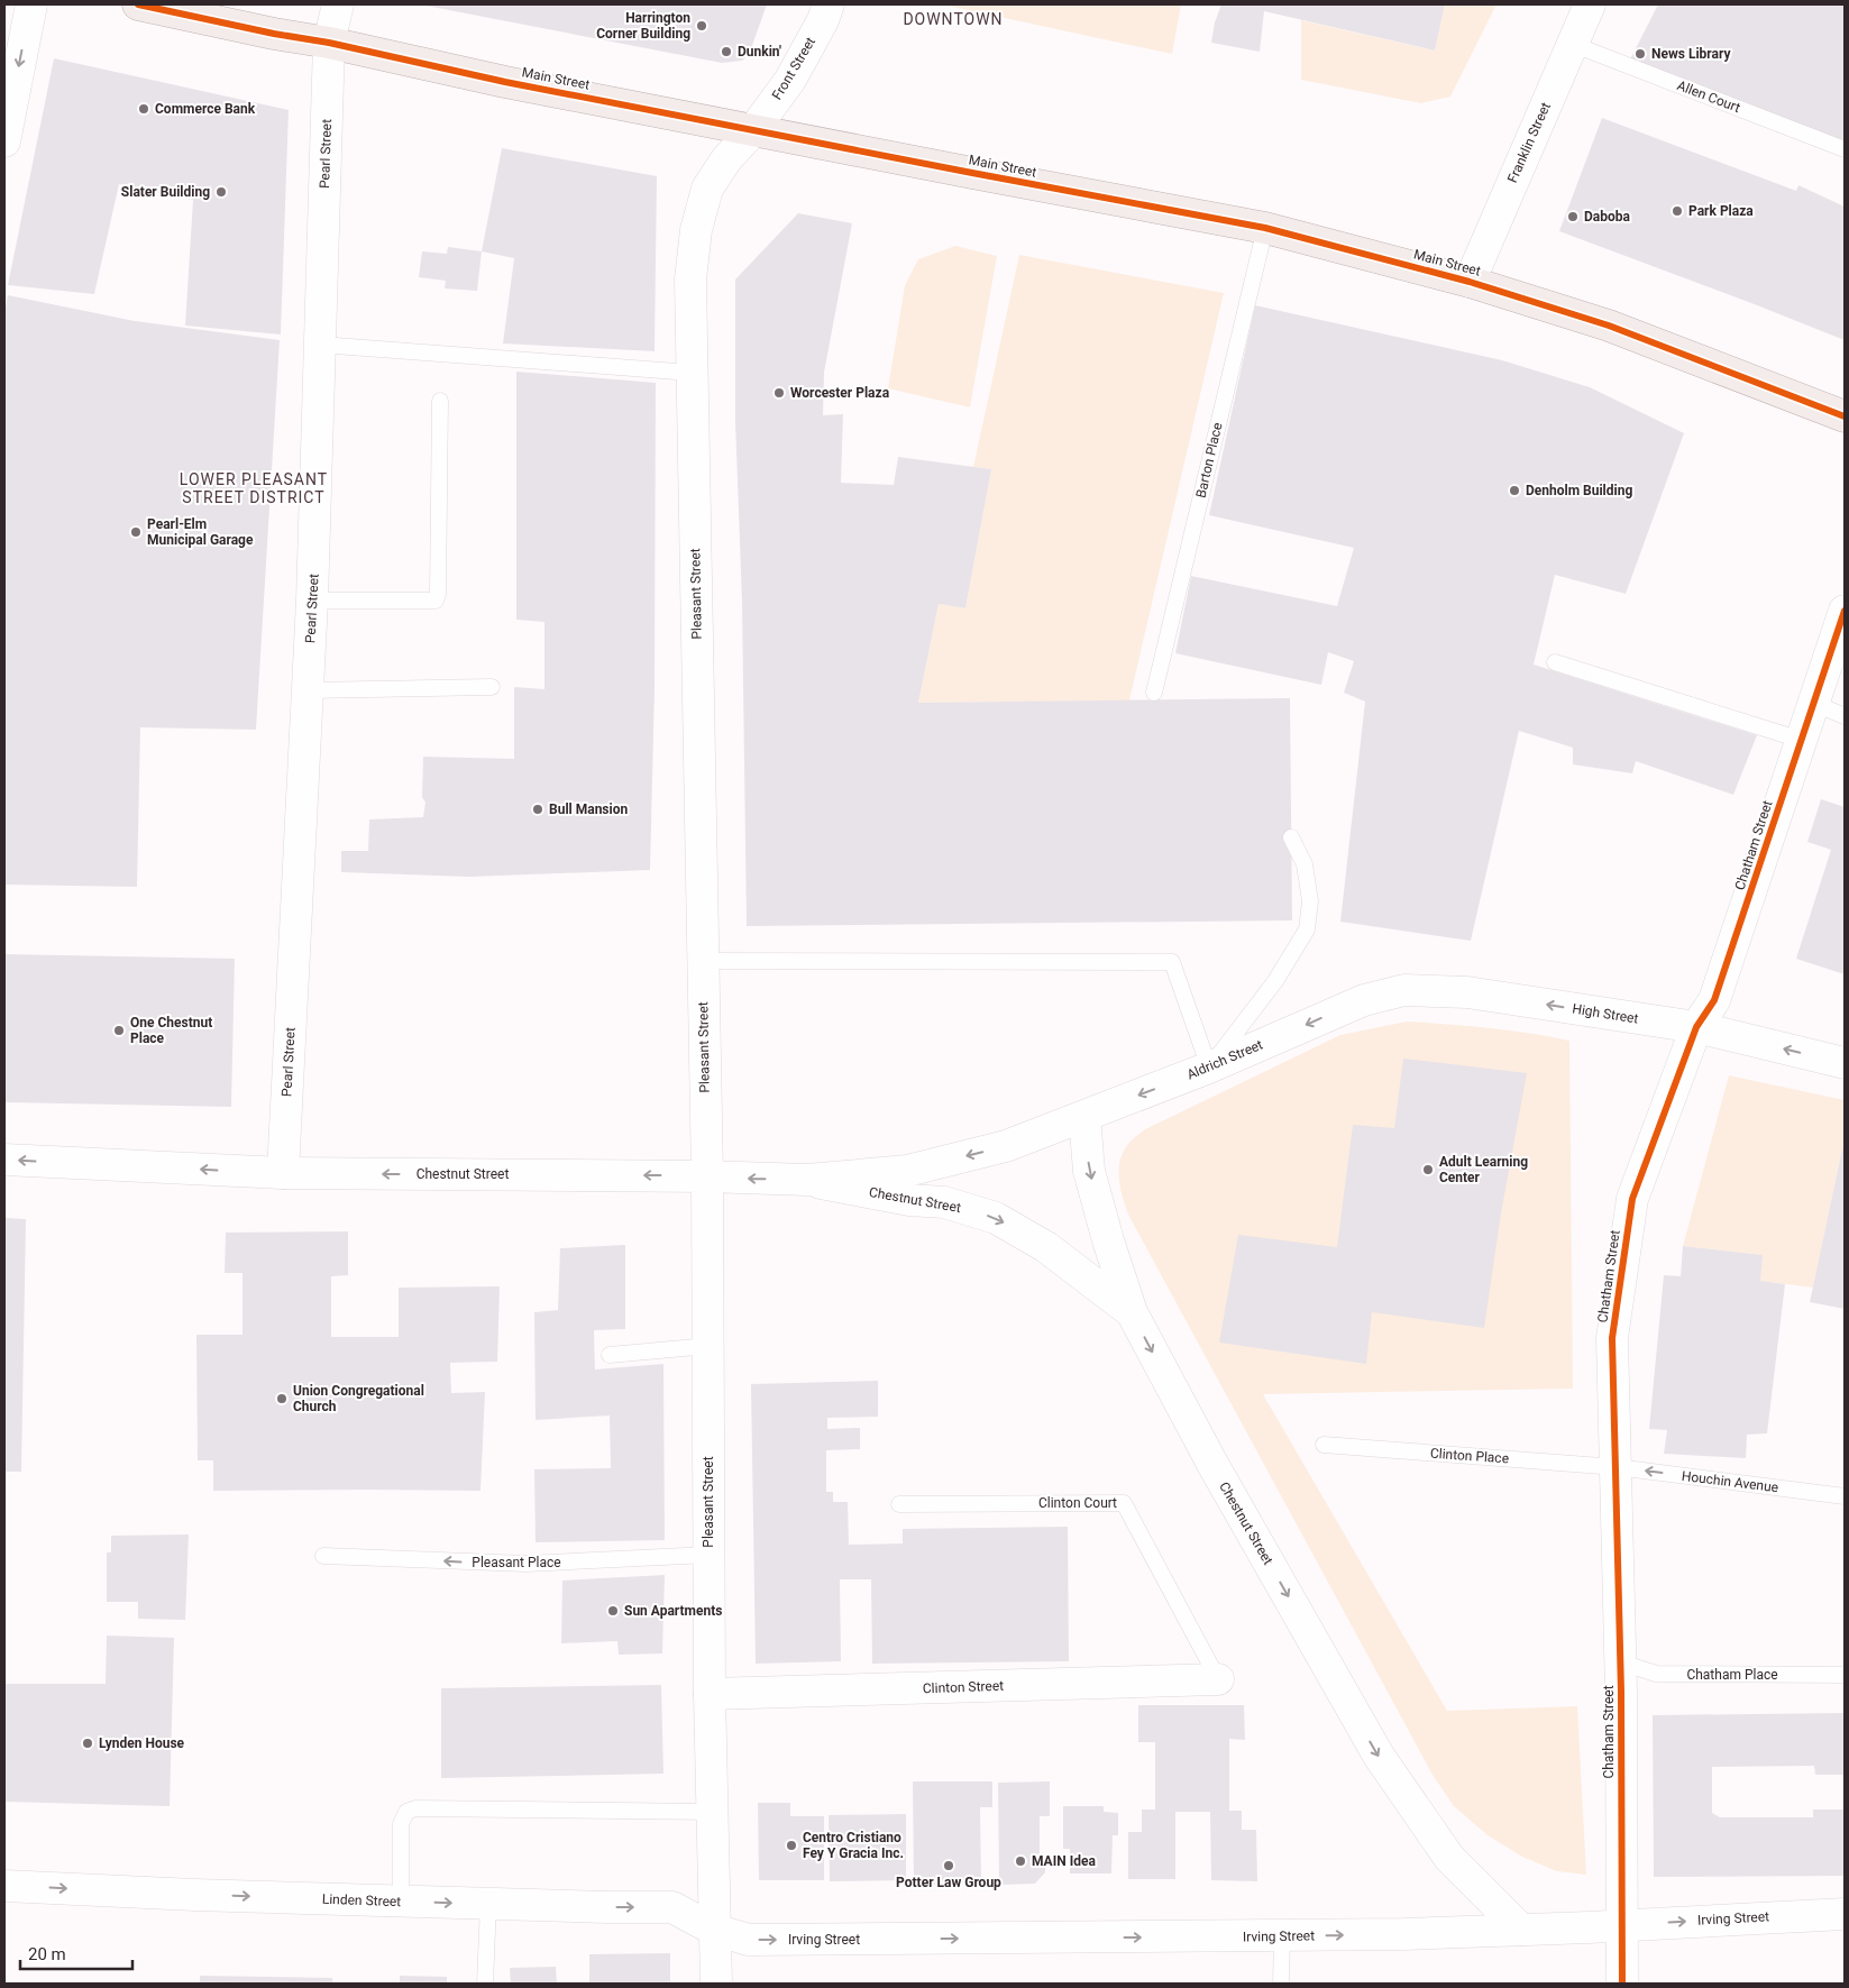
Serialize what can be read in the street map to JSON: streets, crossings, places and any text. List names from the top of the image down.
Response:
{
  "streets": {
    "main road": [
      "Front Street",
      "Main Street",
      "Franklin Street",
      "Pearl Street",
      "Pleasant Street",
      "Chatham Street",
      "High Street",
      "Aldrich Street",
      "Chestnut Street",
      "Clinton Street",
      "Linden Street",
      "Irving Street"
    ],
    "lane": [
      "Allen Court",
      "Barton Place",
      "Clinton Place",
      "Houchin Avenue",
      "Clinton Court",
      "Pleasant Place",
      "Chatham Place"
    ]
  },
  "crossings": [
    ["Front Street", "Main Street"],
    ["Front Street", "Pleasant Street"],
    ["Main Street", "Franklin Street"],
    ["Main Street", "Pearl Street"],
    ["Main Street", "Barton Place"],
    ["Main Street", "Pleasant Street"],
    ["Allen Court", "Franklin Street"],
    ["Pearl Street", "Chestnut Street"],
    ["Pleasant Street", "Chestnut Street"],
    ["Pleasant Street", "Pleasant Place"],
    ["Pleasant Street", "Clinton Street"],
    ["Pleasant Street", "Linden Street"],
    ["Pleasant Street", "Irving Street"],
    ["Chatham Street", "High Street"],
    ["Chatham Street", "Clinton Place"],
    ["Chatham Street", "Houchin Avenue"],
    ["Chatham Street", "Chatham Place"],
    ["Chatham Street", "Irving Street"],
    ["High Street", "Aldrich Street"],
    ["Aldrich Street", "Chestnut Street"],
    ["Chestnut Street", "Irving Street"],
    ["Clinton Place", "Houchin Avenue"],
    ["Clinton Court", "Clinton Street"],
    ["Linden Street", "Irving Street"]
  ],
  "one_way": [
    "High Street",
    "Aldrich Street",
    "Houchin Avenue",
    "Pleasant Place",
    "Linden Street",
    "Irving Street"
  ],
  "districts": ["DOWNTOWN", "LOWER PLEASANT STREET DISTRICT"],
  "places": [
    "Harrington Corner Building",
    "Dunkin'",
    "News Library",
    "Commerce Bank",
    "Slater Building",
    "Park Plaza",
    "Daboba",
    "Worcester Plaza",
    "Denholm Building",
    "Pearl-Elm Municipal Garage",
    "Bull Mansion",
    "One Chestnut Place",
    "Adult Learning Center",
    "Union Congregational Church",
    "Sun Apartments",
    "Lynden House",
    "Centro Cristiano Fey Y Gracia Inc.",
    "MAIN Idea",
    "Potter Law Group"
  ],
  "scale_bar": "20 m"
}
